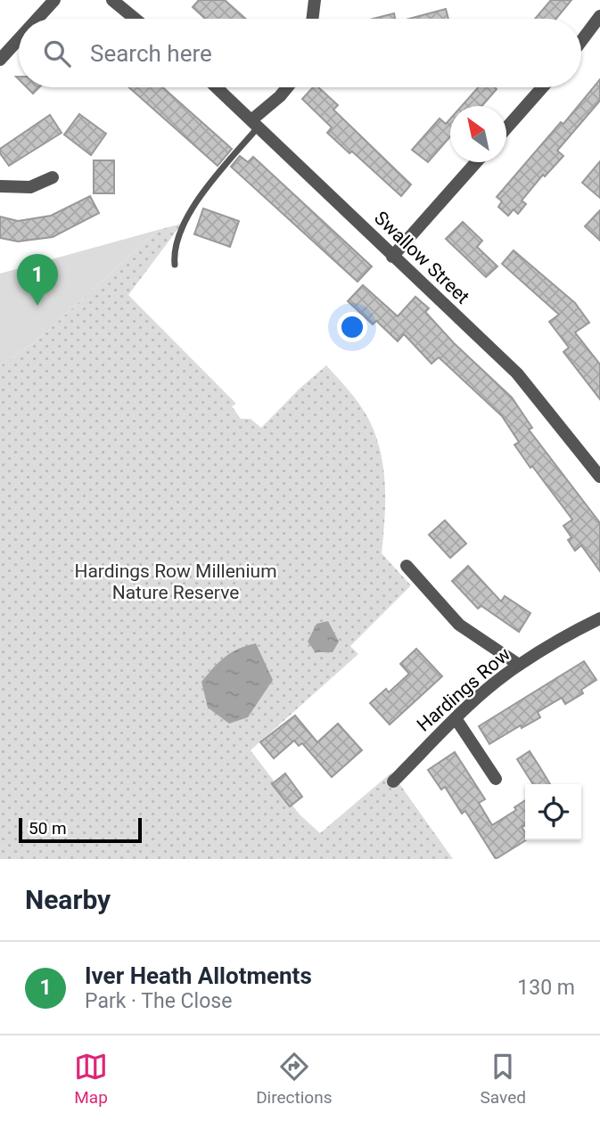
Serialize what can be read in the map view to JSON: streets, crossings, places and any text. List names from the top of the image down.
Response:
{
  "streets": {
    "street": ["Swallow Street", "Hardings Row"]
  },
  "parks": ["Hardings Row Millenium Nature Reserve"],
  "scale_bar": "50 m",
  "north": "top left",
  "page": {
    "search": "Search here",
    "pins": "1",
    "scale": "50 m",
    "heading": "Nearby",
    "list": [
      {
        "mark": "1",
        "name": "Iver Heath Allotments",
        "note": "Park · The Close",
        "value": "130 m"
      }
    ],
    "nav": ["Map", "Directions", "Saved"]
  }
}
